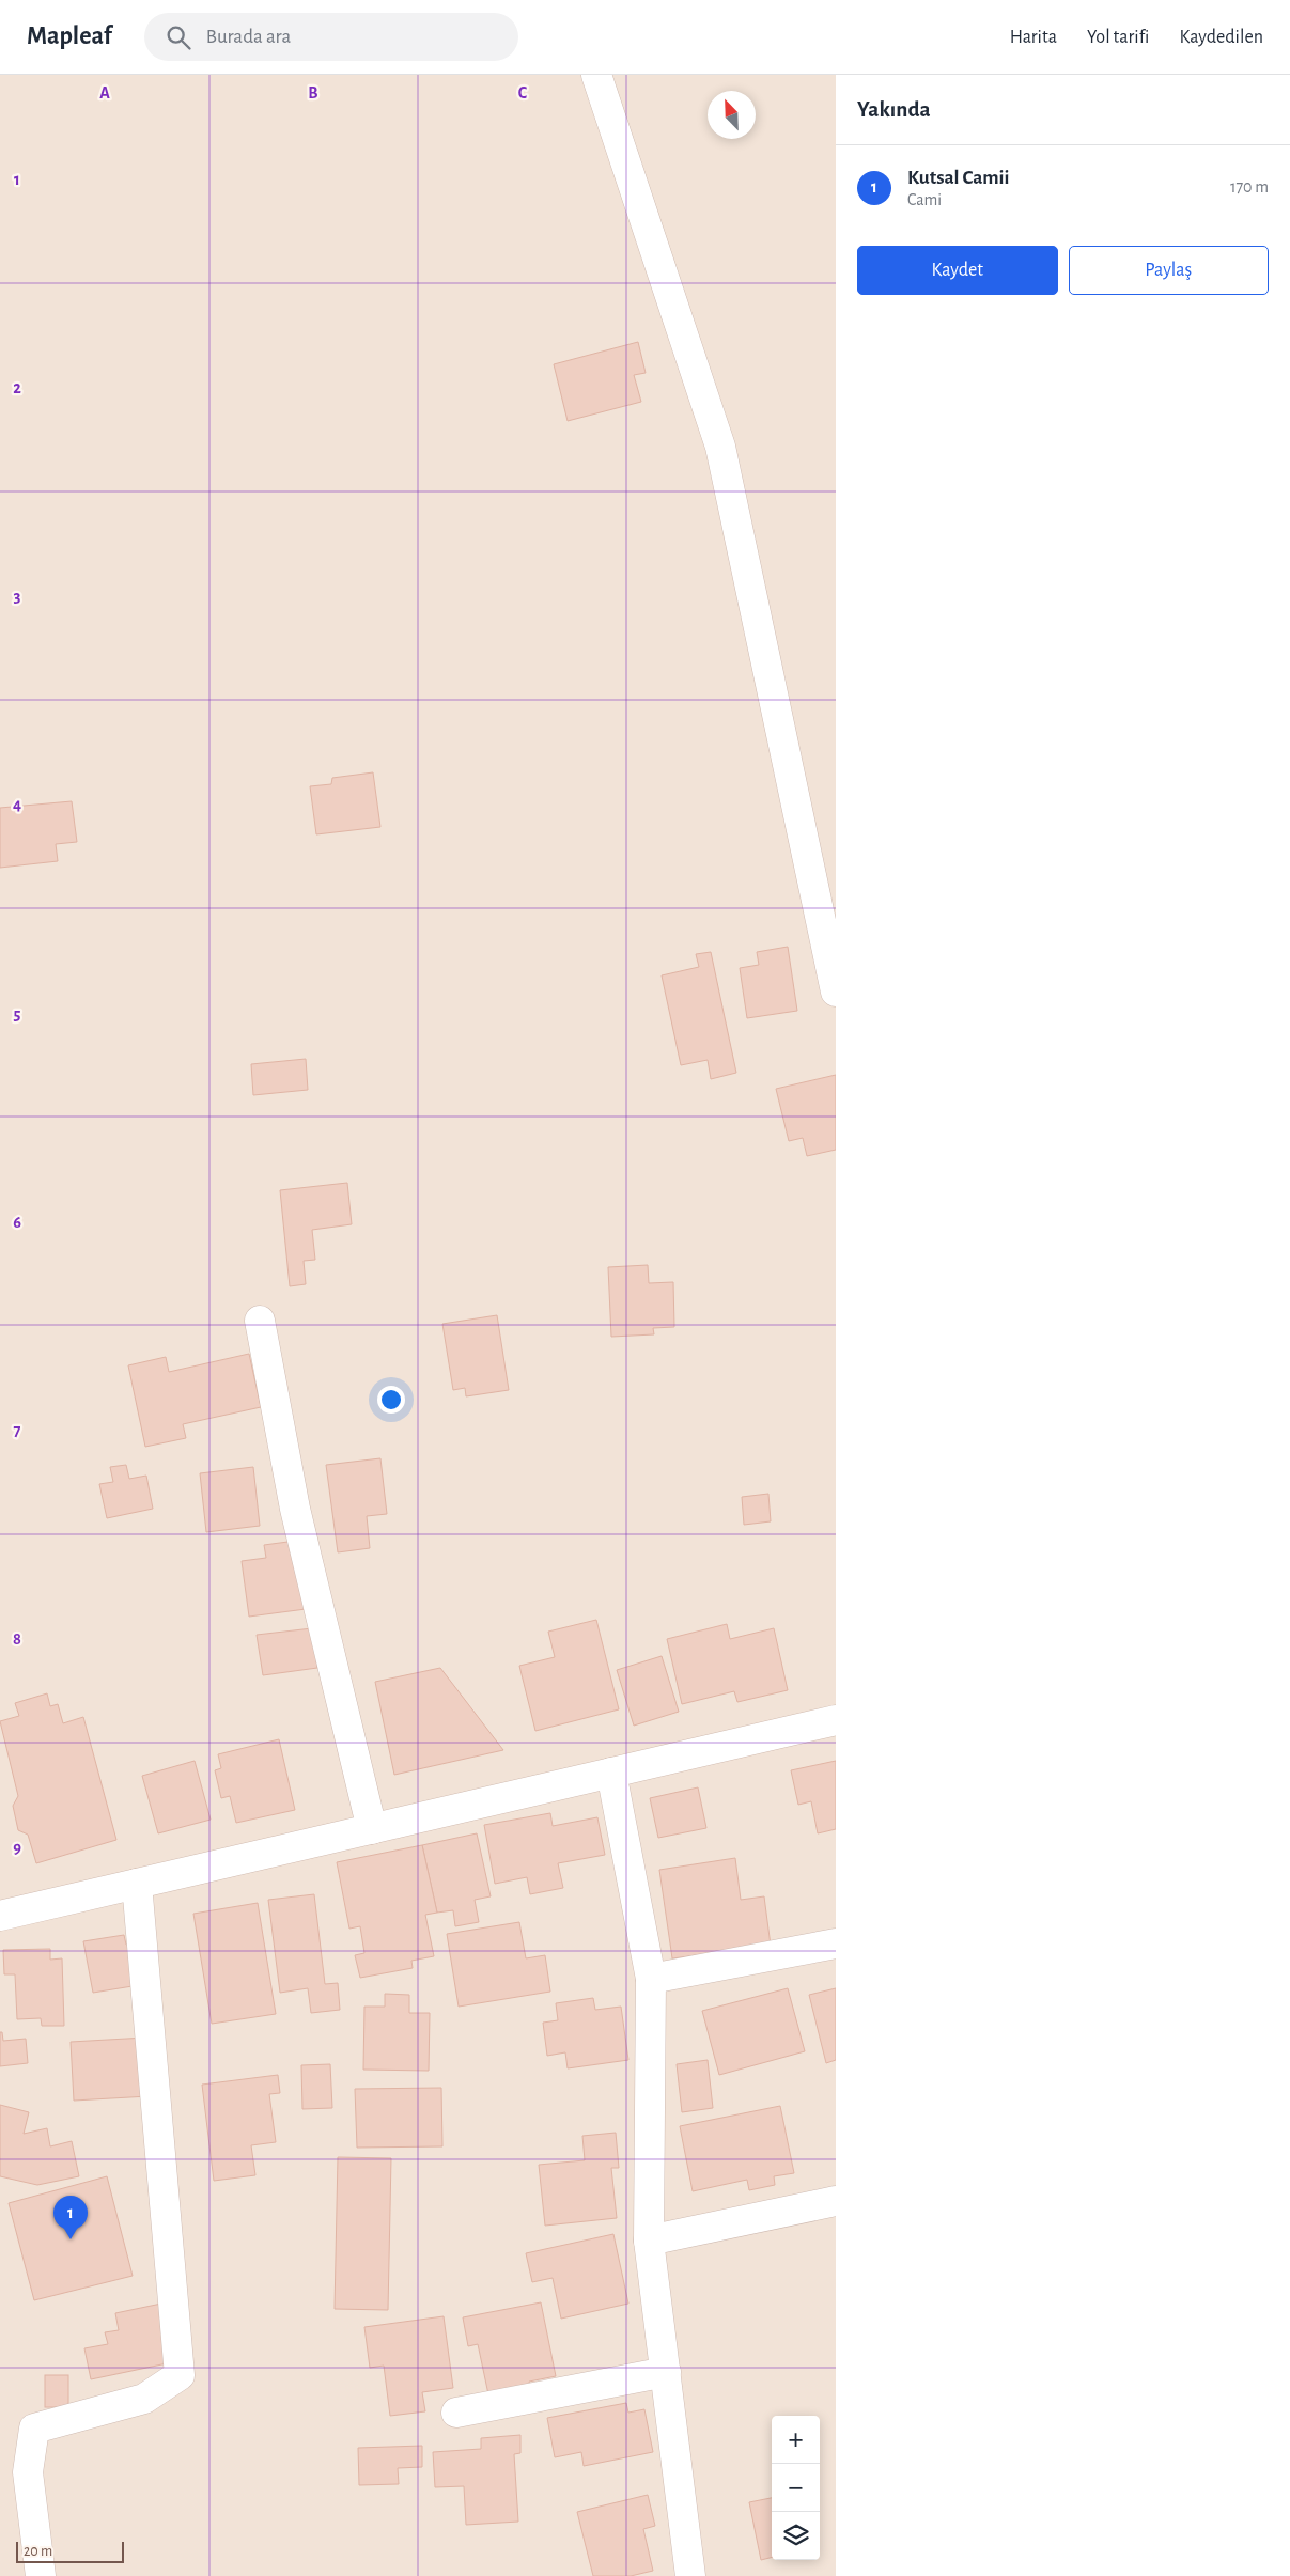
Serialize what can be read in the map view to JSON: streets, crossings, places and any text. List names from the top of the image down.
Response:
{
  "scale_bar": "20 m",
  "north": "top left",
  "page": {
    "header": "Mapleaf",
    "search": "Burada ara",
    "nav": ["Harita", "Yol tarifi", "Kaydedilen"],
    "heading": "Yakında",
    "list": [
      {
        "mark": "1",
        "name": "Kutsal Camii",
        "note": "Cami",
        "value": "170 m"
      }
    ],
    "buttons": ["Kaydet", "Paylaş"],
    "pins": "1",
    "map_buttons": ["+", "−"],
    "scale": "20 m"
  },
  "grid": {
    "columns": ["A", "B", "C"],
    "rows": [
      "1",
      "2",
      "3",
      "4",
      "5",
      "6",
      "7",
      "8",
      "9"
    ]
  }
}
